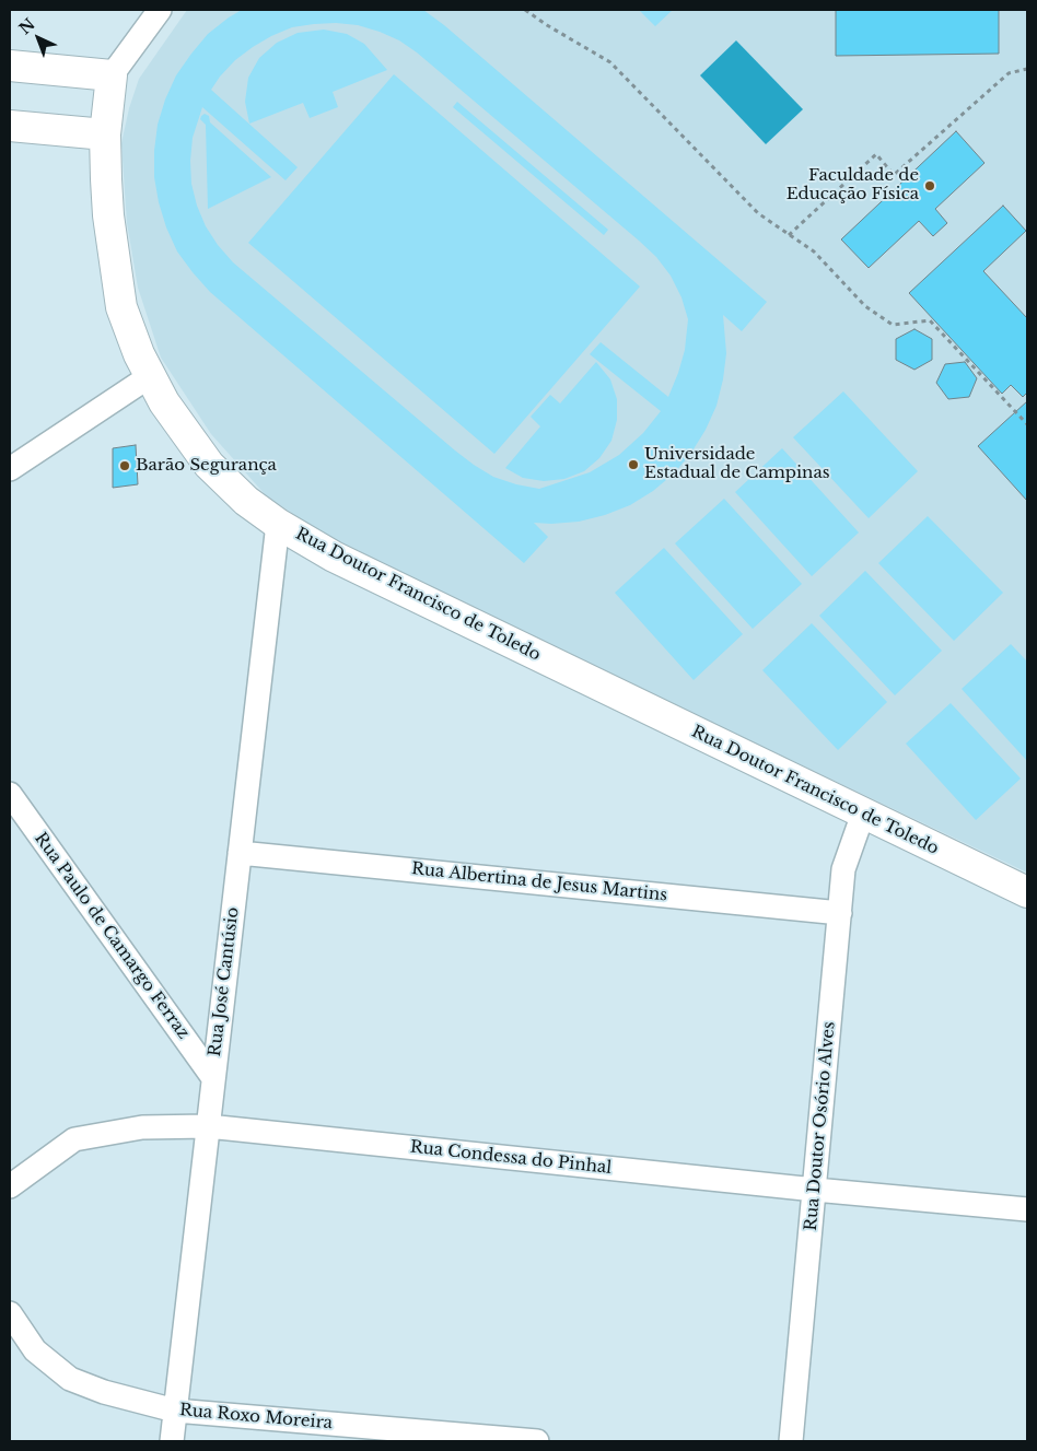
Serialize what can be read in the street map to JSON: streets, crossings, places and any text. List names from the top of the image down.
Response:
{
  "streets": {
    "main road": ["Rua Doutor Francisco de Toledo"],
    "street": [
      "Rua Albertina de Jesus Martins",
      "Rua Paulo de Camargo Ferraz",
      "Rua José Cantúsio",
      "Rua Doutor Osório Alves",
      "Rua Condessa do Pinhal",
      "Rua Roxo Moreira"
    ]
  },
  "crossings": [
    ["Rua Doutor Francisco de Toledo", "Rua José Cantúsio"],
    ["Rua Doutor Francisco de Toledo", "Rua Doutor Osório Alves"],
    ["Rua Albertina de Jesus Martins", "Rua José Cantúsio"],
    ["Rua Albertina de Jesus Martins", "Rua Doutor Osório Alves"],
    ["Rua Paulo de Camargo Ferraz", "Rua José Cantúsio"],
    ["Rua José Cantúsio", "Rua Condessa do Pinhal"],
    ["Rua José Cantúsio", "Rua Roxo Moreira"],
    ["Rua Doutor Osório Alves", "Rua Condessa do Pinhal"]
  ],
  "places": ["Faculdade de Educação Física", "Universidade Estadual de Campinas", "Barão Segurança"],
  "north": "top left"
}
